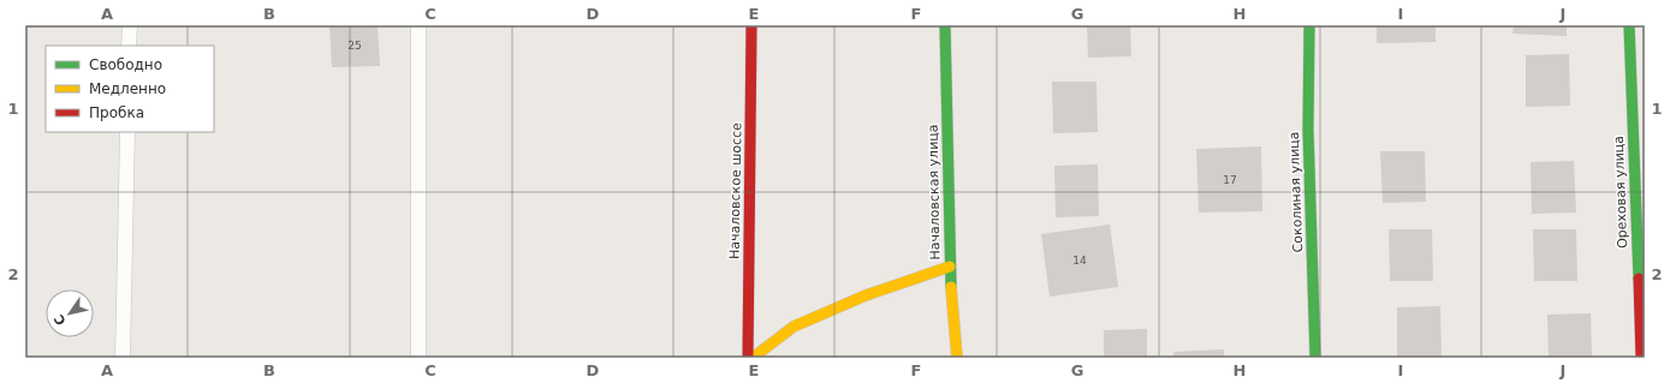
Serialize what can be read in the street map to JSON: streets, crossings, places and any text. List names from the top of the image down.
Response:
{
  "streets": {
    "street": [
      "Началовское шоссе",
      "Началовская улица",
      "Соколиная улица",
      "Ореховая улица"
    ]
  },
  "house_numbers": ["25", "17", "14"],
  "legend": ["Свободно", "Медленно", "Пробка"],
  "north": "bottom left",
  "grid": {
    "columns": [
      "A",
      "B",
      "C",
      "D",
      "E",
      "F",
      "G",
      "H",
      "I",
      "J"
    ],
    "rows": ["1", "2"]
  }
}
